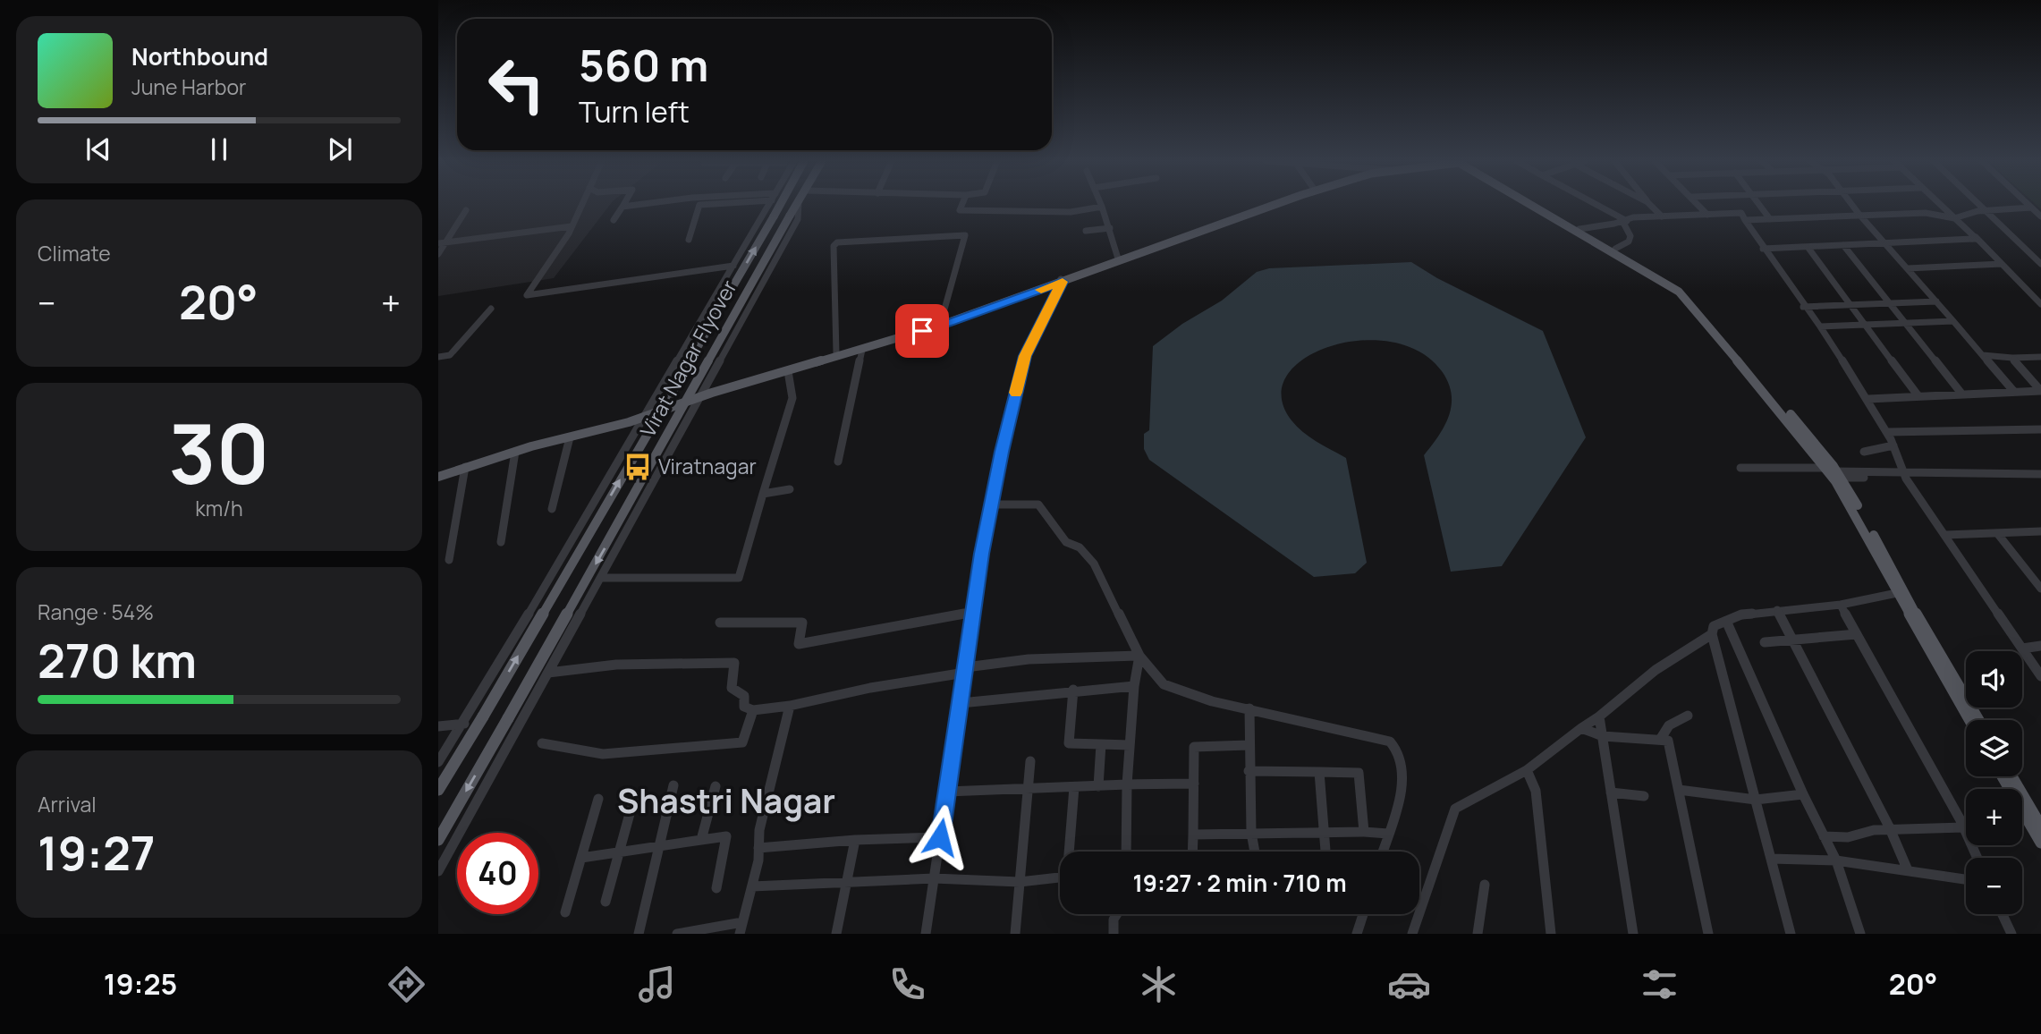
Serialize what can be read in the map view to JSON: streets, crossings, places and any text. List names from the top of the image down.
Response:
{
  "streets": {
    "main road": ["Virat Nagar Flyover"]
  },
  "districts": ["Shastri Nagar"],
  "places": {
    "bus stop": ["Viratnagar"]
  },
  "page": {
    "turn": ["560 m", "Turn left"],
    "song": ["Northbound", "June Harbor"],
    "tile": [
      "Climate",
      ["30", "km/h"],
      ["Range · 54%", "270 km"],
      ["Arrival", "19:27"]
    ],
    "heat": ["−", "20°", "+"],
    "map_buttons": ["+", "−"],
    "limit": "40",
    "trip": "19:27 · 2 min · 710 m",
    "tabs": ["19:25", "20°"]
  }
}
